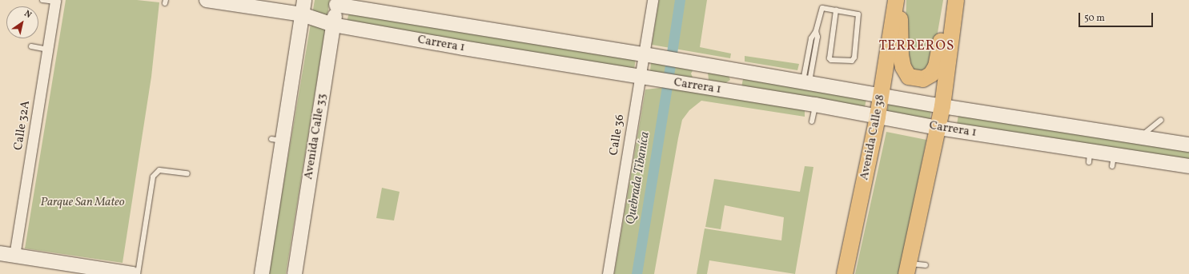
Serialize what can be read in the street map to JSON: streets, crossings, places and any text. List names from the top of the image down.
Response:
{
  "streets": {
    "main road": ["Avenida Calle 38"],
    "street": [
      "Carrera 1",
      "Calle 32A",
      "Calle 36",
      "Avenida Calle 33"
    ]
  },
  "crossings": [
    ["Carrera 1", "Calle 36"],
    ["Carrera 1", "Avenida Calle 33"],
    ["Carrera 1", "Avenida Calle 38"]
  ],
  "districts": ["TERREROS"],
  "water": ["Quebrada Tibaníca"],
  "parks": ["Parque San Mateo"],
  "scale_bar": "50 m",
  "north": "top right"
}
